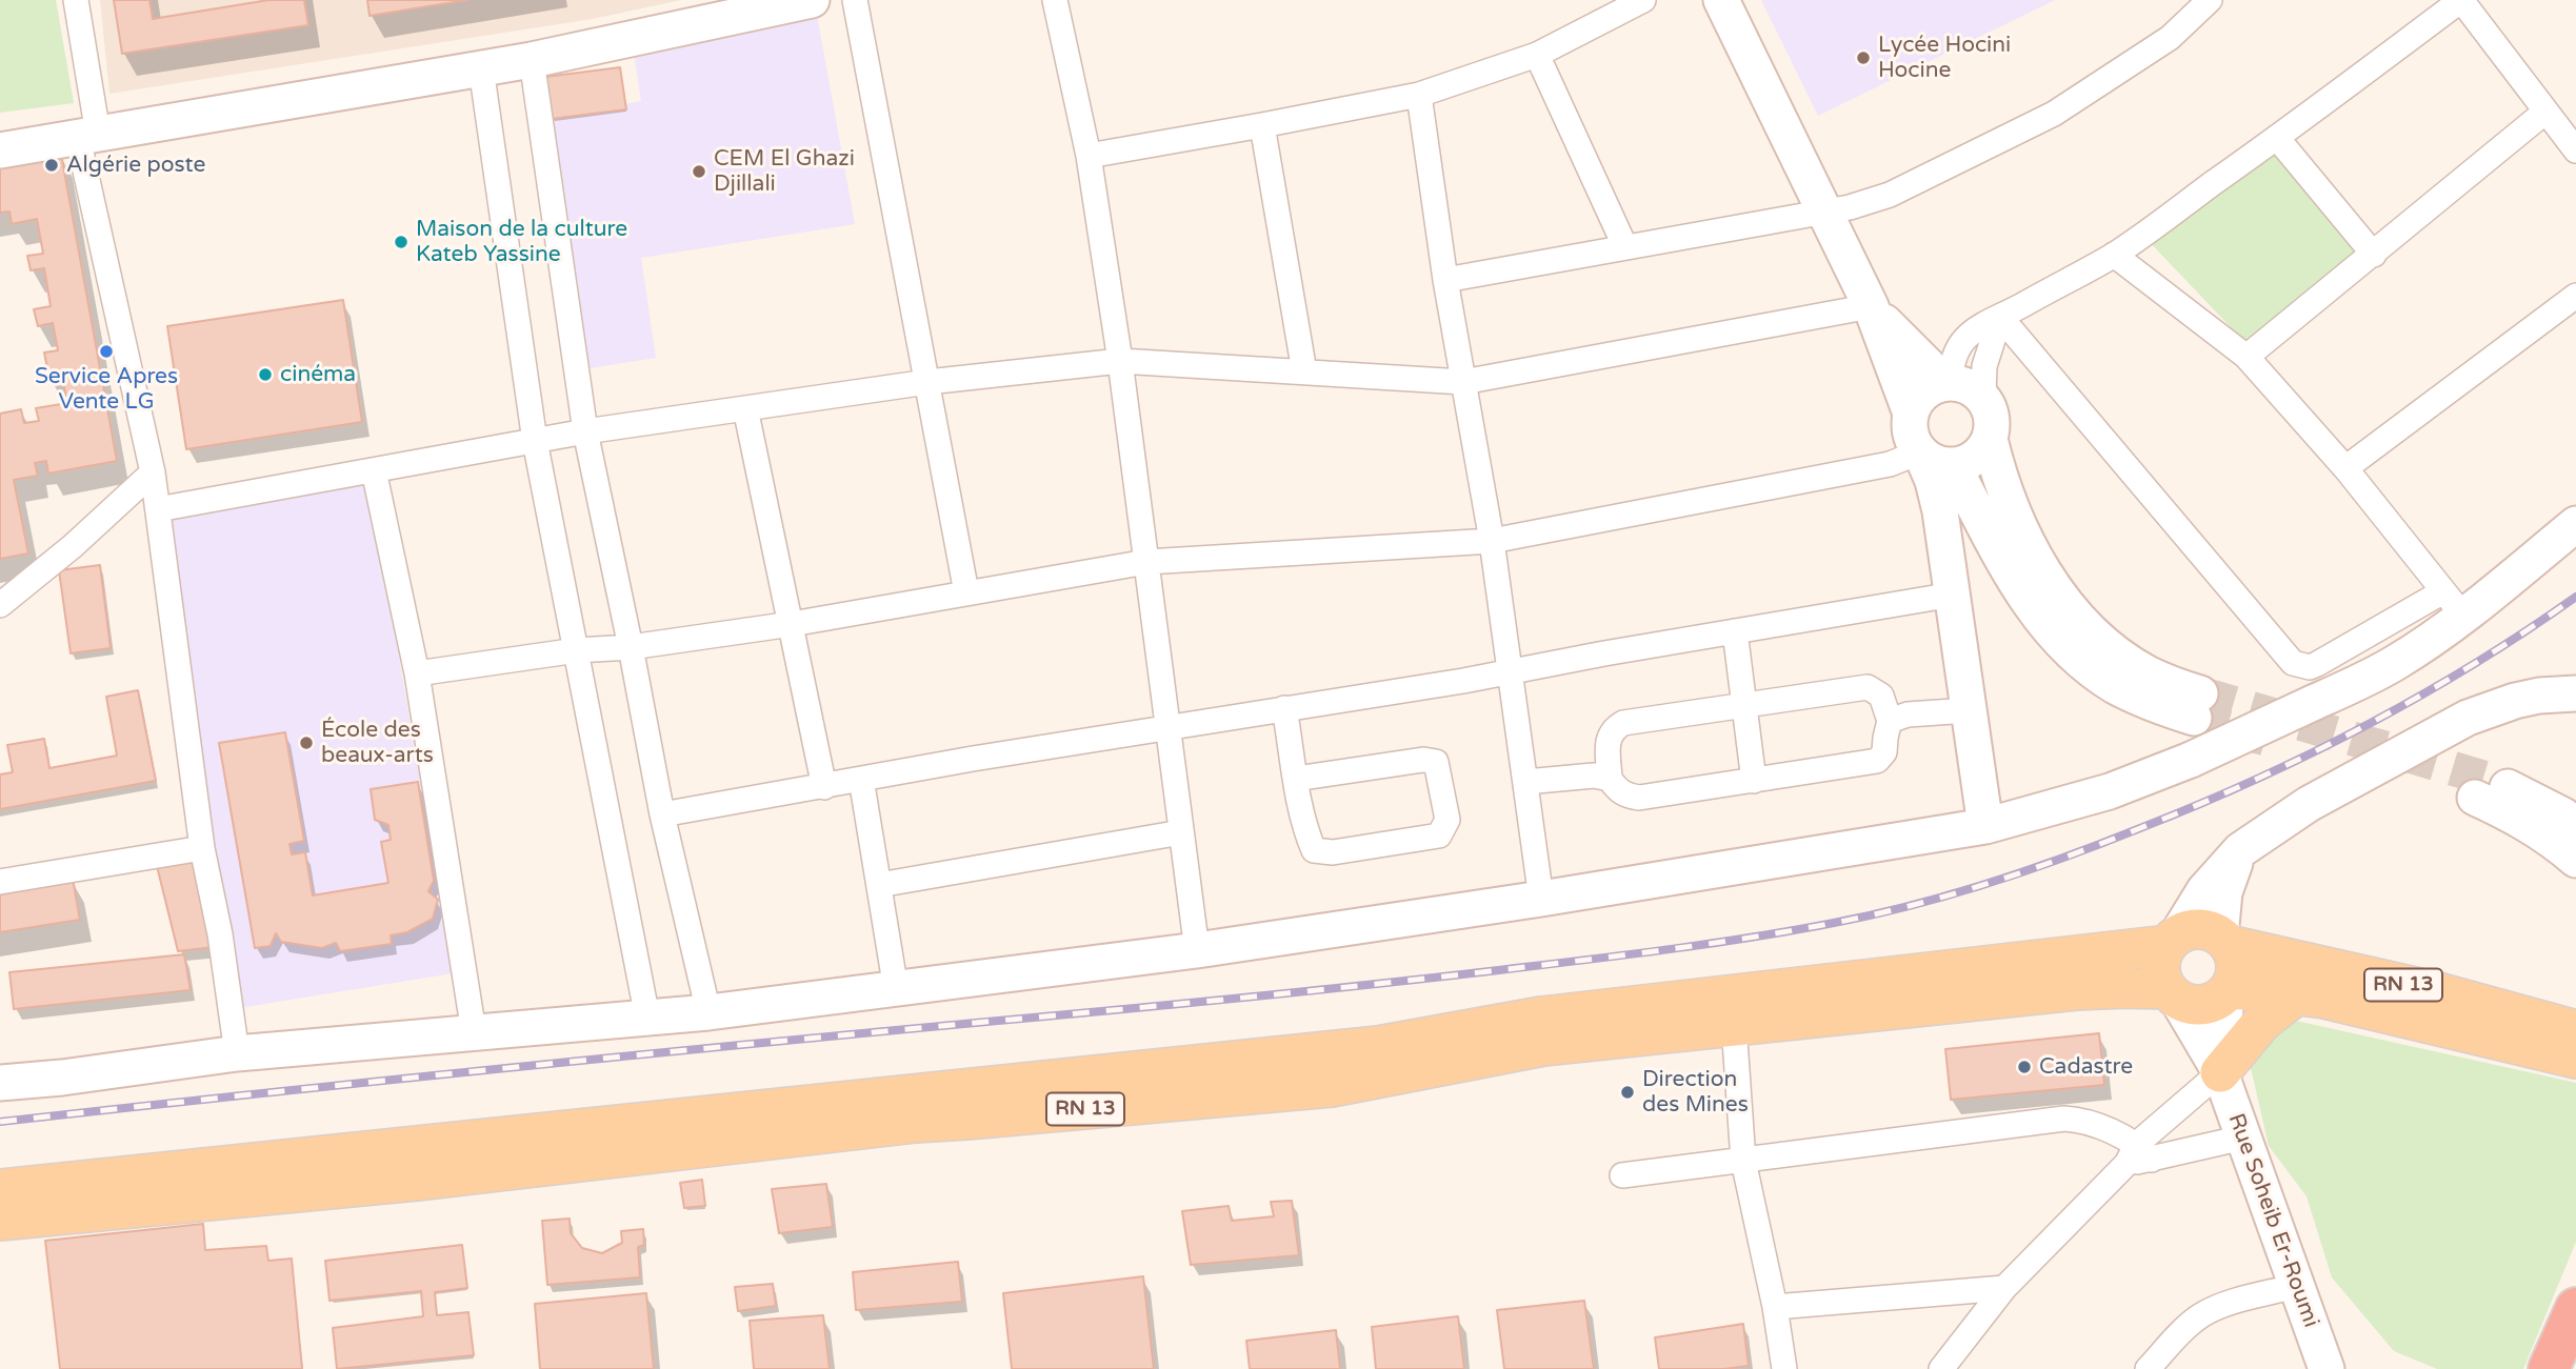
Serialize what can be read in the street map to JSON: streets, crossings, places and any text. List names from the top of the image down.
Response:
{
  "streets": {
    "main road": ["RN 13"],
    "street": ["Rue Soheib Er-Roumi"]
  },
  "crossings": [
    ["RN 13", "Rue Soheib Er-Roumi"]
  ],
  "places": [
    "Lycée Hocini Hocine",
    "Algérie poste",
    "CEM El Ghazi Djillali",
    "Maison de la culture Kateb Yassine",
    "Service Apres Vente LG",
    "cinéma",
    "École des beaux-arts",
    "Cadastre",
    "Direction des Mines"
  ]
}
